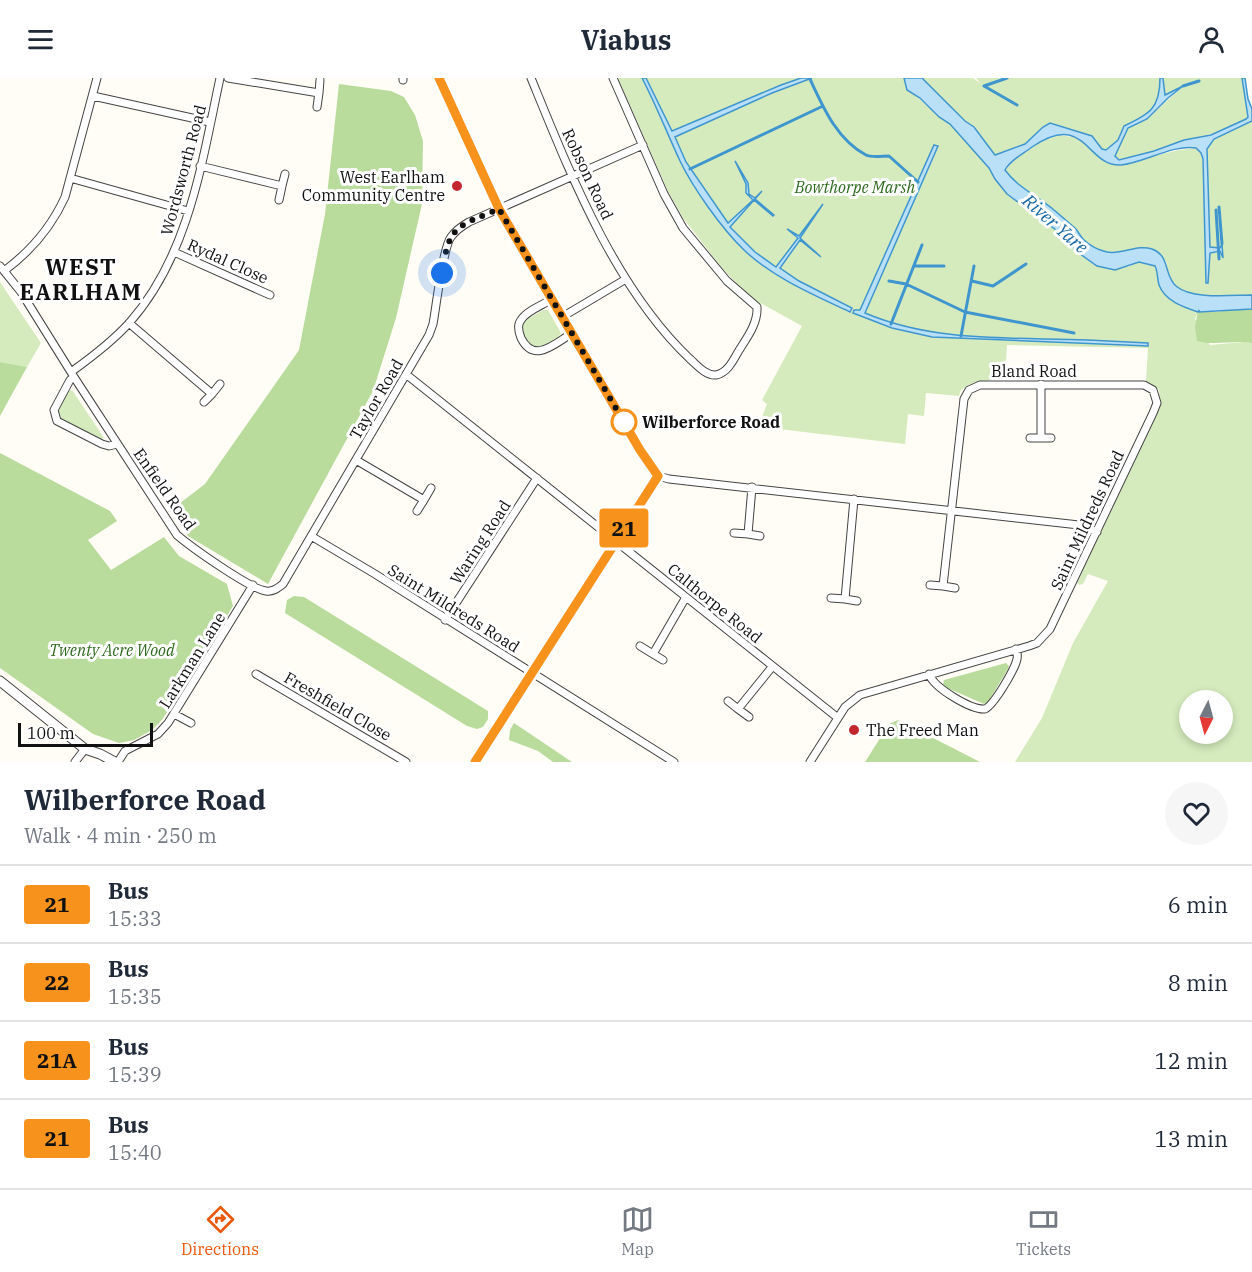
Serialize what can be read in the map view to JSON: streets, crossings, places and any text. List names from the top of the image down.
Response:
{
  "streets": {
    "street": [
      "Wordsworth Road",
      "Robson Road",
      "Rydal Close",
      "Bland Road",
      "Taylor Road",
      "Enfield Road",
      "Saint Mildreds Road",
      "Waring Road",
      "Calthorpe Road",
      "Larkman Lane",
      "Freshfield Close"
    ]
  },
  "crossings": [
    ["Wordsworth Road", "Rydal Close"],
    ["Wordsworth Road", "Enfield Road"],
    ["Robson Road", "Taylor Road"],
    ["Bland Road", "Saint Mildreds Road"],
    ["Taylor Road", "Enfield Road"],
    ["Taylor Road", "Saint Mildreds Road"],
    ["Taylor Road", "Calthorpe Road"],
    ["Taylor Road", "Larkman Lane"],
    ["Enfield Road", "Larkman Lane"],
    ["Saint Mildreds Road", "Waring Road"],
    ["Saint Mildreds Road", "Calthorpe Road"],
    ["Waring Road", "Calthorpe Road"]
  ],
  "districts": ["WEST EARLHAM"],
  "water": ["River Yare"],
  "parks": ["Bowthorpe Marsh", "Twenty Acre Wood"],
  "places": ["West Earlham Community Centre", "Wilberforce Road", "The Freed Man"],
  "lines": ["bus line 21"],
  "scale_bar": "100 m",
  "north": "bottom",
  "page": {
    "header": "Viabus",
    "on_map": "21",
    "scale": "100 m",
    "heading": ["Wilberforce Road", "Walk · 4 min · 250 m"],
    "list": [
      {
        "mark": "21",
        "name": "Bus",
        "note": "15:33",
        "value": "6 min"
      },
      {
        "mark": "22",
        "name": "Bus",
        "note": "15:35",
        "value": "8 min"
      },
      {
        "mark": "21A",
        "name": "Bus",
        "note": "15:39",
        "value": "12 min"
      },
      {
        "mark": "21",
        "name": "Bus",
        "note": "15:40",
        "value": "13 min"
      }
    ],
    "tabs": ["Directions", "Map", "Tickets"]
  }
}
